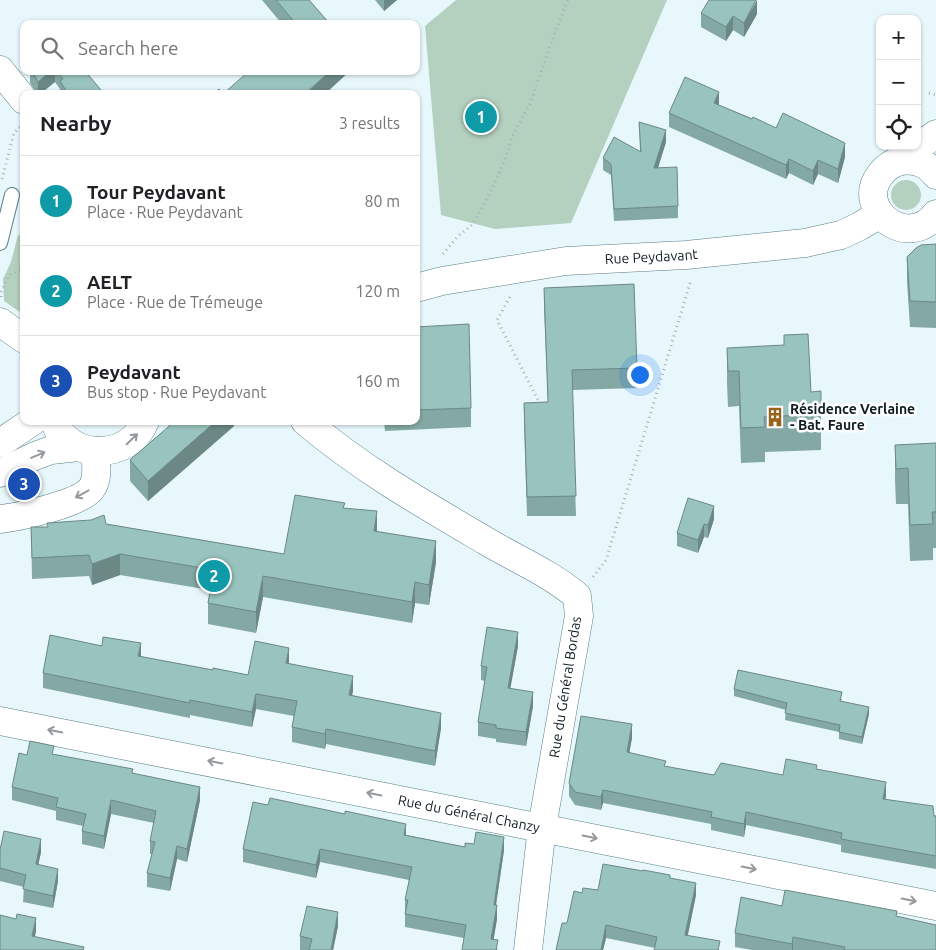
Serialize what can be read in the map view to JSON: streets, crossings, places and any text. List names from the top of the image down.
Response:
{
  "streets": {
    "street": ["Rue Peydavant", "Rue du Général Bordas", "Rue du Général Chanzy"]
  },
  "crossings": [
    ["Rue du Général Bordas", "Rue du Général Chanzy"]
  ],
  "places": {
    "building": ["Résidence Verlaine - Bat. Faure"]
  },
  "page": {
    "map_buttons": ["+", "−"],
    "search": "Search here",
    "heading": ["Nearby", "3 results"],
    "pins": ["1", "3", "2"],
    "list": [
      {
        "mark": "1",
        "name": "Tour Peydavant",
        "note": "Place · Rue Peydavant",
        "value": "80 m"
      },
      {
        "mark": "2",
        "name": "AELT",
        "note": "Place · Rue de Trémeuge",
        "value": "120 m"
      },
      {
        "mark": "3",
        "name": "Peydavant",
        "note": "Bus stop · Rue Peydavant",
        "value": "160 m"
      }
    ]
  }
}
